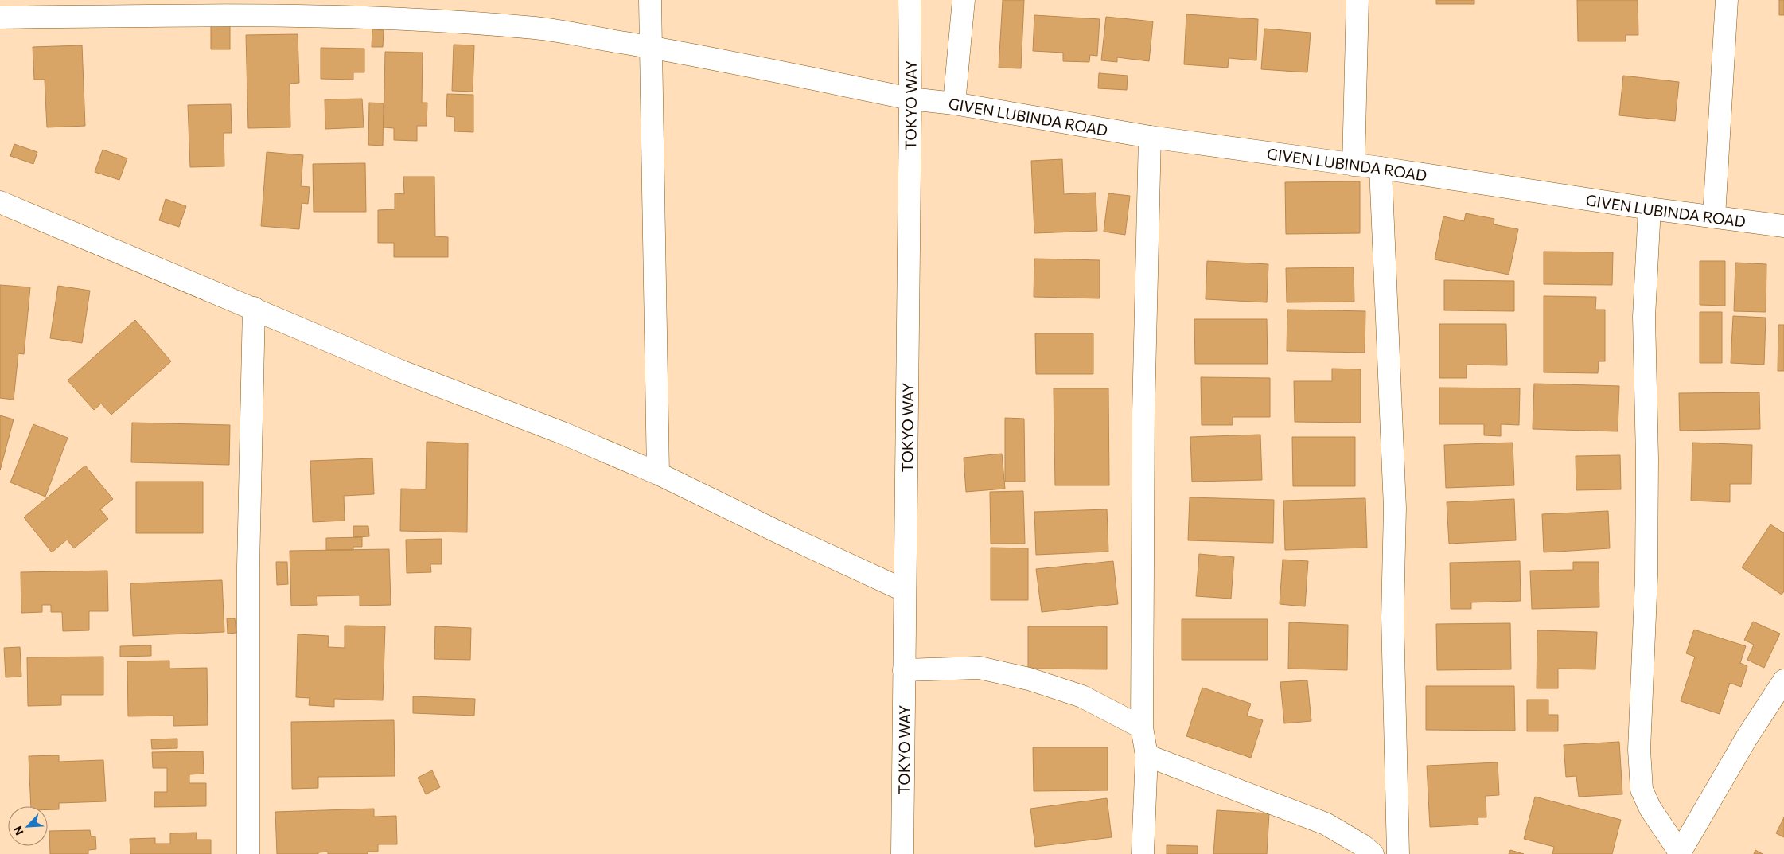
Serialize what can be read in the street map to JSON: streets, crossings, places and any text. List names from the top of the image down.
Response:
{
  "streets": {
    "street": ["TOKYO WAY", "GIVEN LUBINDA ROAD"]
  },
  "crossings": [
    ["TOKYO WAY", "GIVEN LUBINDA ROAD"]
  ],
  "north": "bottom left"
}
